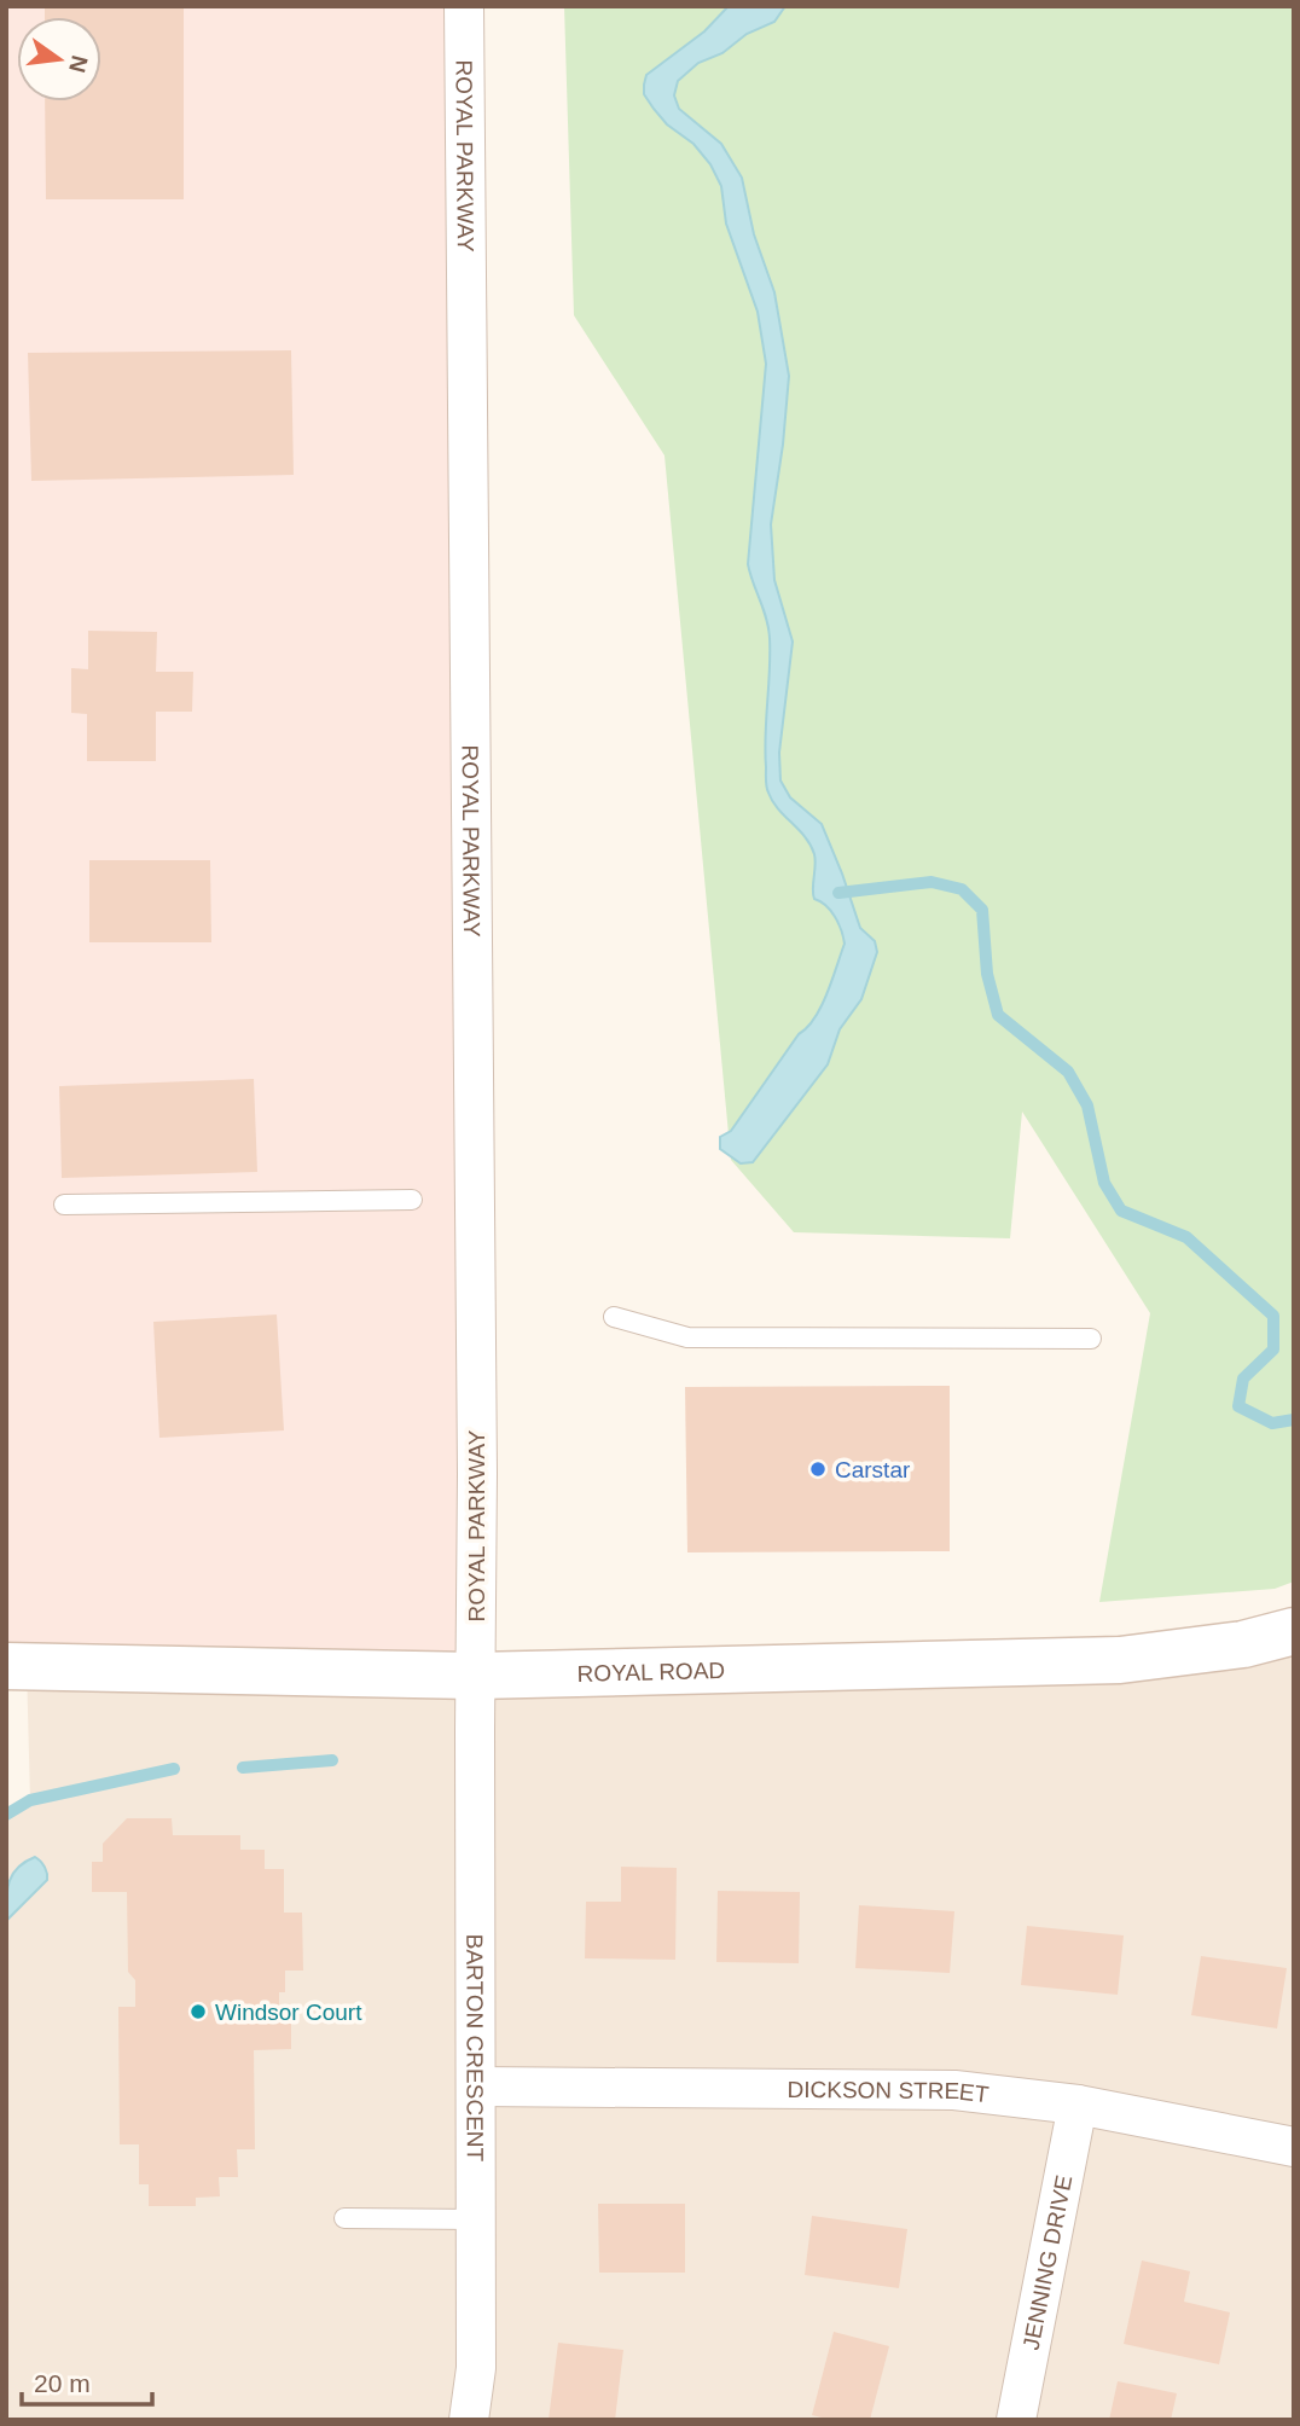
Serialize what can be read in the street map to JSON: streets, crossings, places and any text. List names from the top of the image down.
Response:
{
  "streets": {
    "main road": ["ROYAL ROAD"],
    "street": [
      "ROYAL PARKWAY",
      "BARTON CRESCENT",
      "DICKSON STREET",
      "JENNING DRIVE"
    ]
  },
  "crossings": [
    ["ROYAL PARKWAY", "ROYAL ROAD"],
    ["ROYAL PARKWAY", "BARTON CRESCENT"],
    ["ROYAL ROAD", "BARTON CRESCENT"],
    ["BARTON CRESCENT", "DICKSON STREET"],
    ["DICKSON STREET", "JENNING DRIVE"]
  ],
  "places": ["Carstar", "Windsor Court"],
  "scale_bar": "20 m",
  "north": "right"
}
